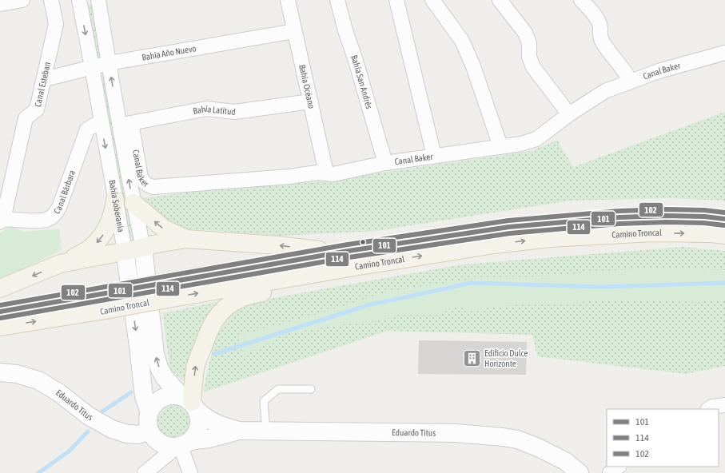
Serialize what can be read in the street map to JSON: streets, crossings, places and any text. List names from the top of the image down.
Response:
{
  "streets": {
    "main road": ["Camino Troncal"],
    "street": [
      "Bahía Año Nuevo",
      "Canal Baker",
      "Bahía San Andrés",
      "Canal Esteban",
      "Bahía Océano",
      "Bahía Latitud",
      "Canal Bárbara",
      "Bahía Soberanía",
      "Eduardo Titus"
    ]
  },
  "crossings": [
    ["Bahía Año Nuevo", "Canal Esteban"],
    ["Bahía Año Nuevo", "Bahía Océano"],
    ["Bahía Año Nuevo", "Bahía Soberanía"],
    ["Canal Baker", "Bahía San Andrés"],
    ["Canal Baker", "Bahía Océano"],
    ["Canal Baker", "Bahía Latitud"],
    ["Canal Baker", "Bahía Soberanía"],
    ["Canal Esteban", "Canal Bárbara"],
    ["Bahía Océano", "Bahía Latitud"],
    ["Bahía Latitud", "Bahía Soberanía"],
    ["Canal Bárbara", "Bahía Soberanía"],
    ["Bahía Soberanía", "Eduardo Titus"]
  ],
  "places": {
    "building": ["Edificio Dulce Horizonte"]
  },
  "lines": ["transit line 102", "transit line 101", "transit line 114"],
  "legend": ["101", "114", "102"]
}
